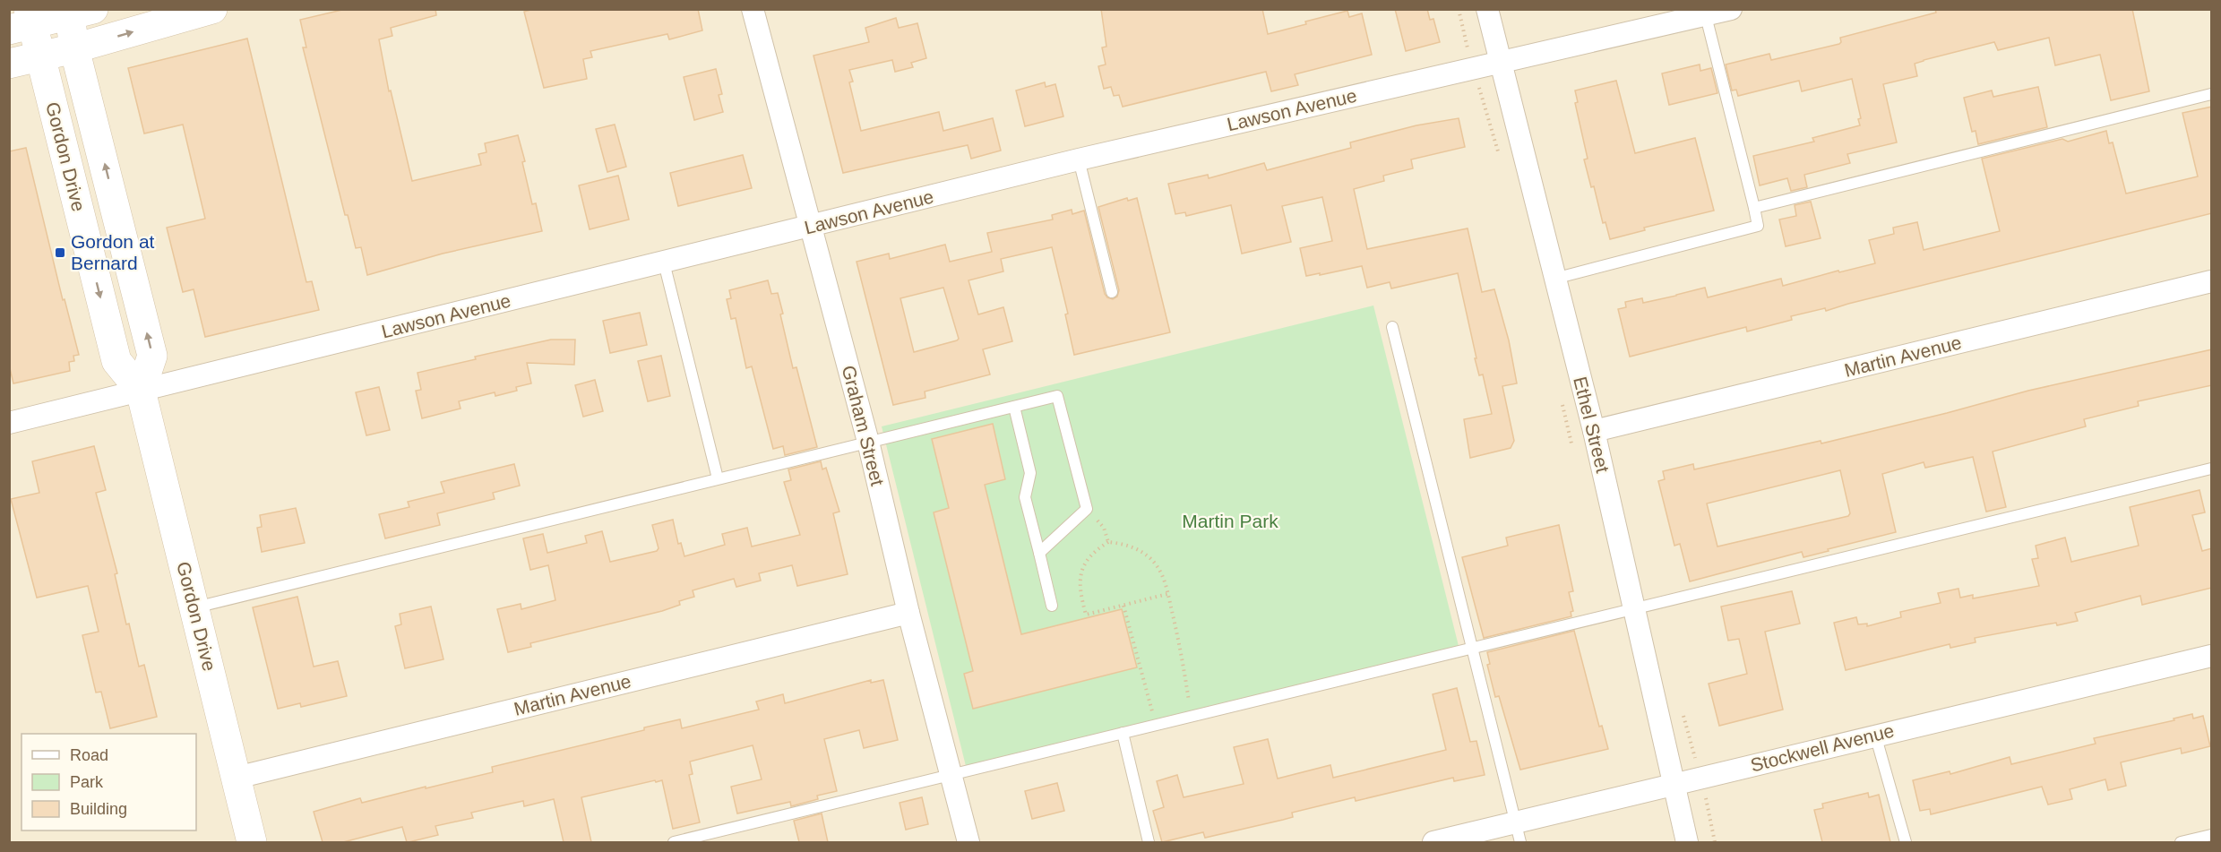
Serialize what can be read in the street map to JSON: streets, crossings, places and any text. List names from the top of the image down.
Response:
{
  "streets": {
    "main road": ["Gordon Drive"],
    "street": [
      "Lawson Avenue",
      "Martin Avenue",
      "Ethel Street",
      "Graham Street",
      "Stockwell Avenue"
    ]
  },
  "crossings": [
    ["Lawson Avenue", "Gordon Drive"],
    ["Lawson Avenue", "Ethel Street"],
    ["Lawson Avenue", "Graham Street"],
    ["Gordon Drive", "Martin Avenue"],
    ["Martin Avenue", "Ethel Street"],
    ["Martin Avenue", "Graham Street"],
    ["Ethel Street", "Stockwell Avenue"]
  ],
  "parks": ["Martin Park"],
  "places": {
    "transit": ["Gordon at Bernard"]
  },
  "legend": ["Road", "Park", "Building"]
}
